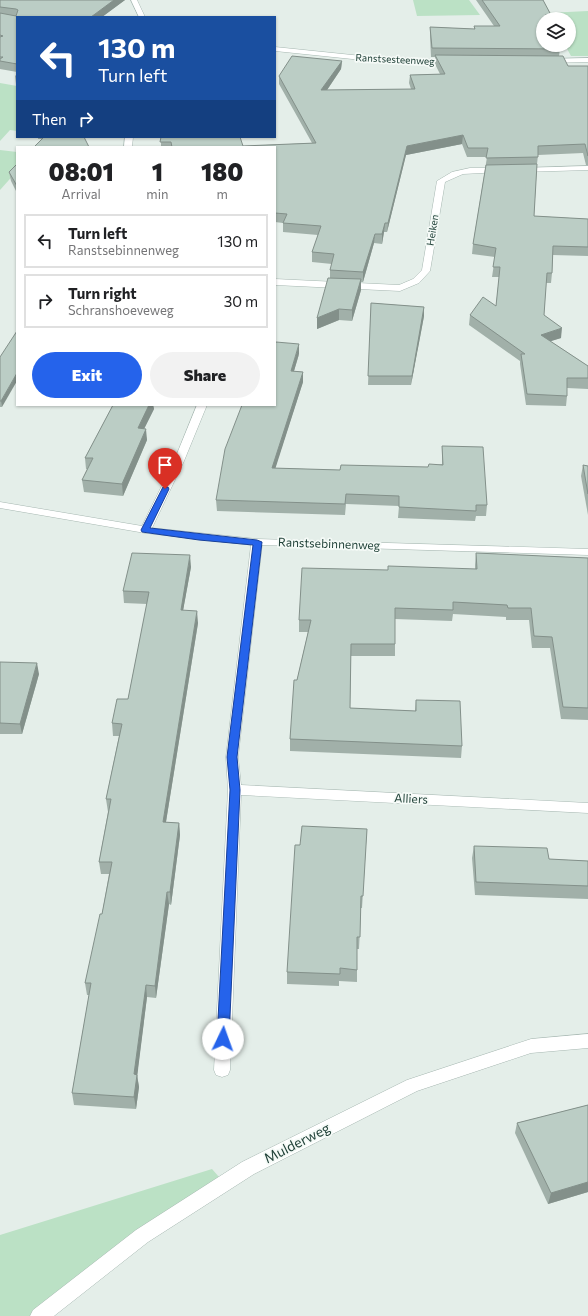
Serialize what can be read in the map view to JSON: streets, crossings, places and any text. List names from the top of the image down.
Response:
{
  "streets": {
    "street": [
      "Ranstsesteenweg",
      "Heiken",
      "Ranstsebinnenweg",
      "Alliers",
      "Mulderweg"
    ]
  },
  "page": {
    "turn": ["130 m", "Turn left"],
    "then": "Then",
    "eta": [
      "08:01",
      "Arrival",
      "1",
      "min",
      "180",
      "m"
    ],
    "list": [
      {
        "name": "Turn left",
        "note": "Ranstsebinnenweg",
        "value": "130 m"
      },
      {
        "name": "Turn right",
        "note": "Schranshoeveweg",
        "value": "30 m"
      }
    ],
    "buttons": ["Exit", "Share"]
  }
}
